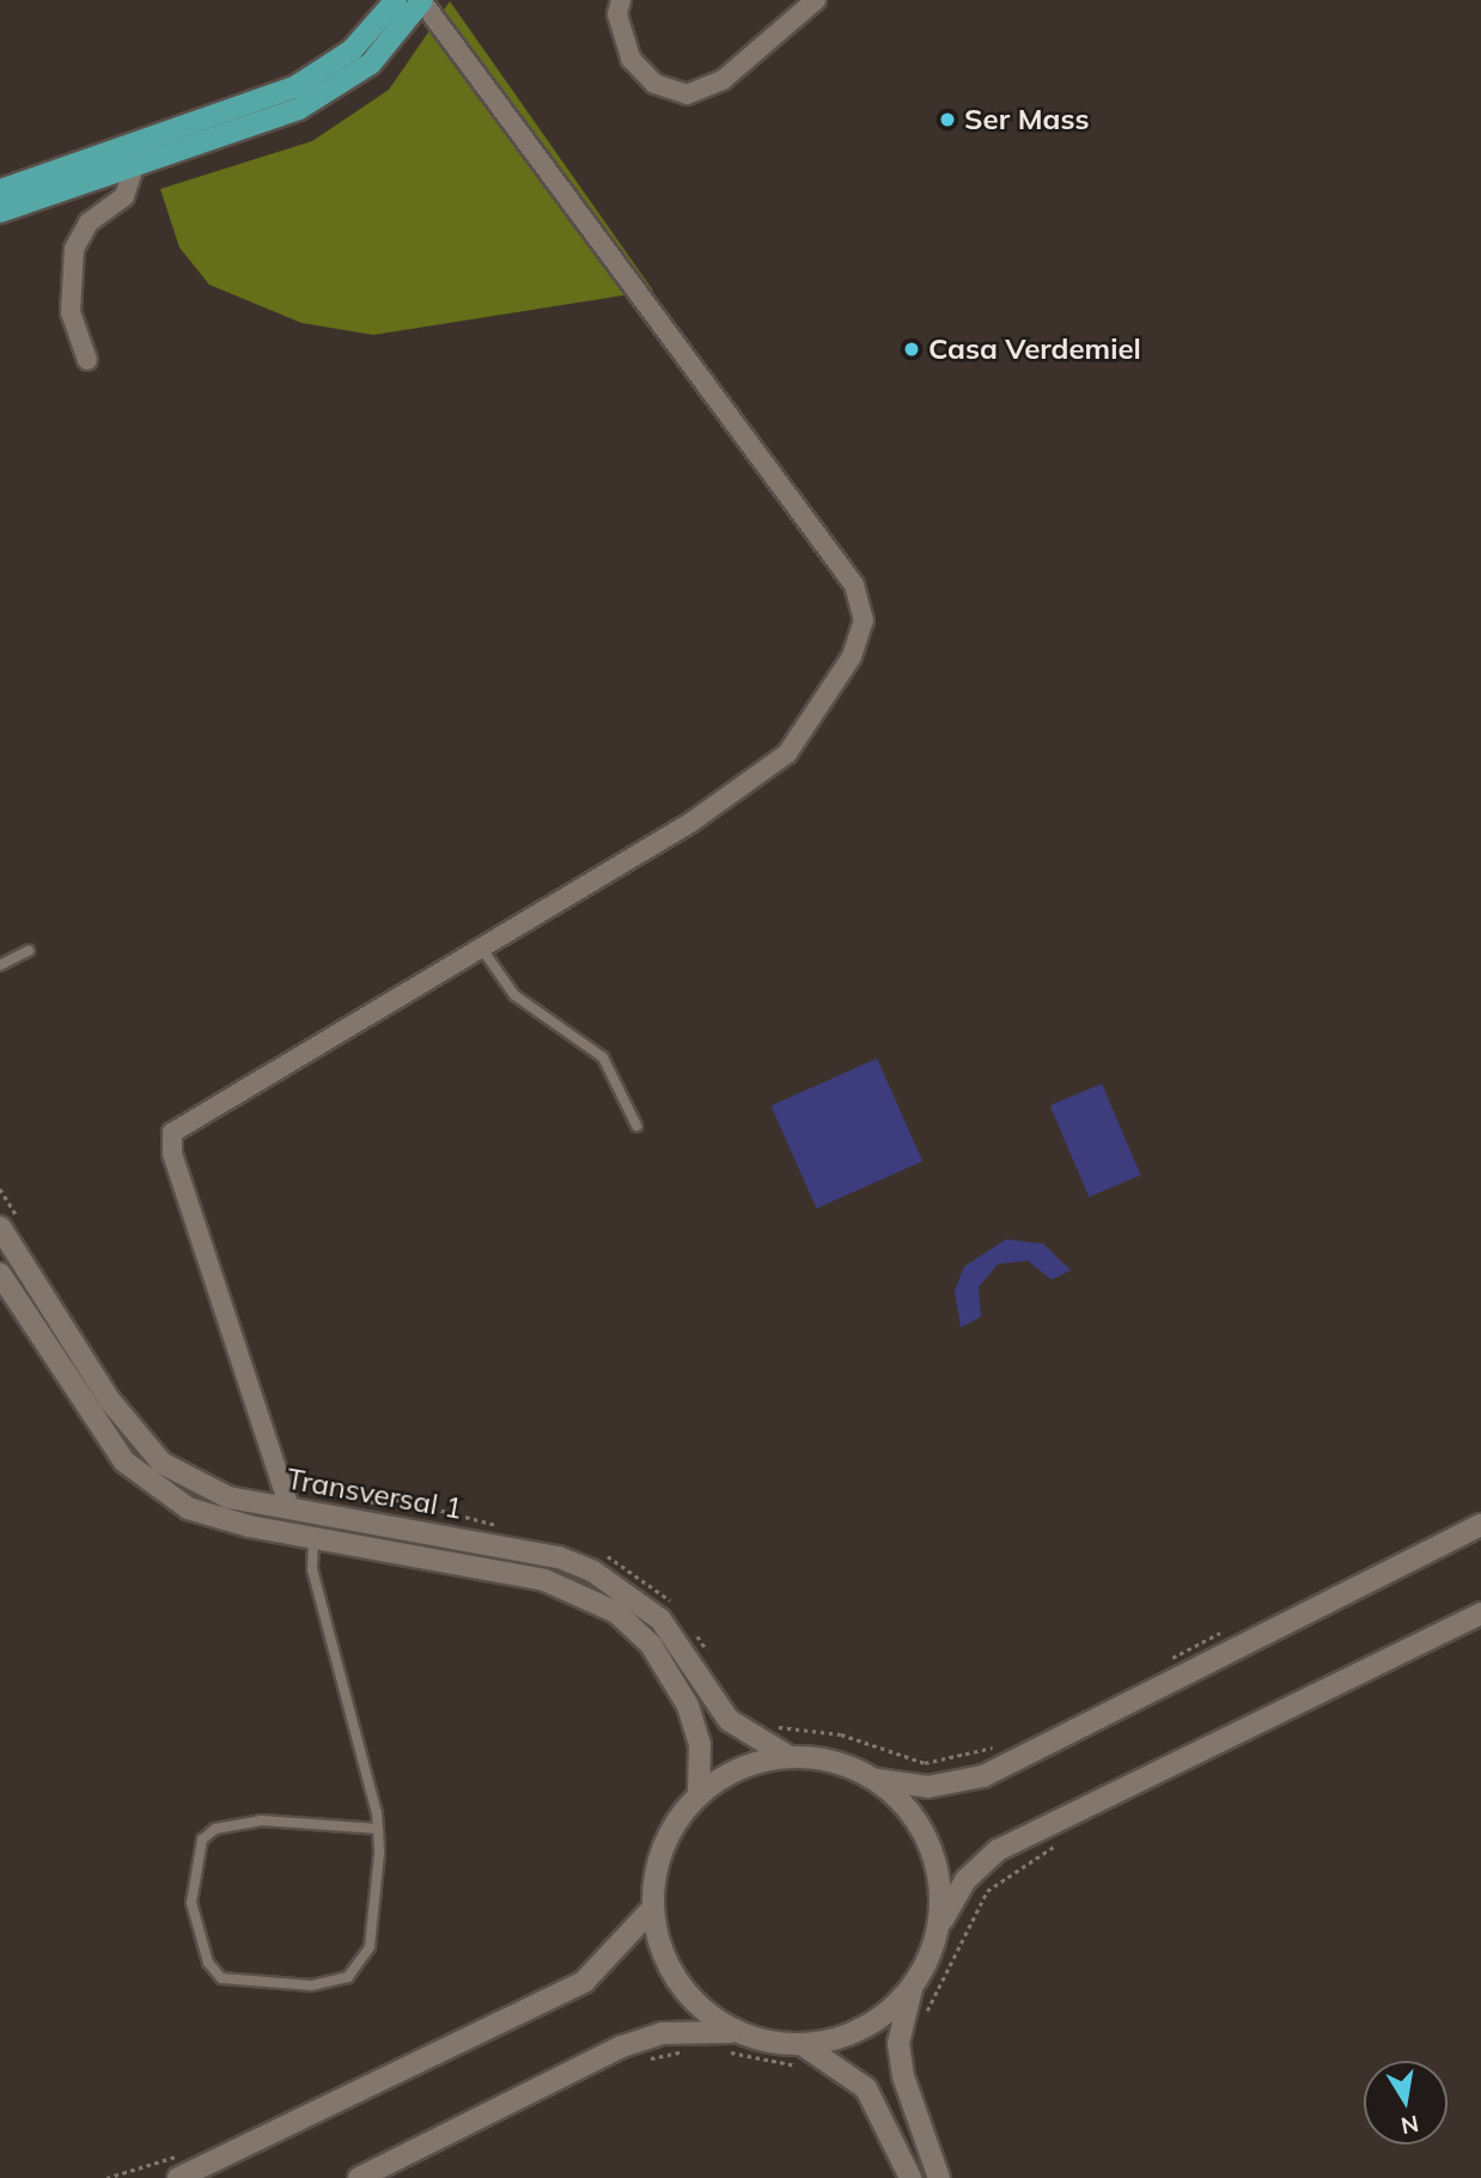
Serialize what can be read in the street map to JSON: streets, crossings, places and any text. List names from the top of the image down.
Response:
{
  "streets": {
    "street": ["Transversal 1"]
  },
  "places": ["Ser Mass", "Casa Verdemiel"],
  "north": "bottom"
}
